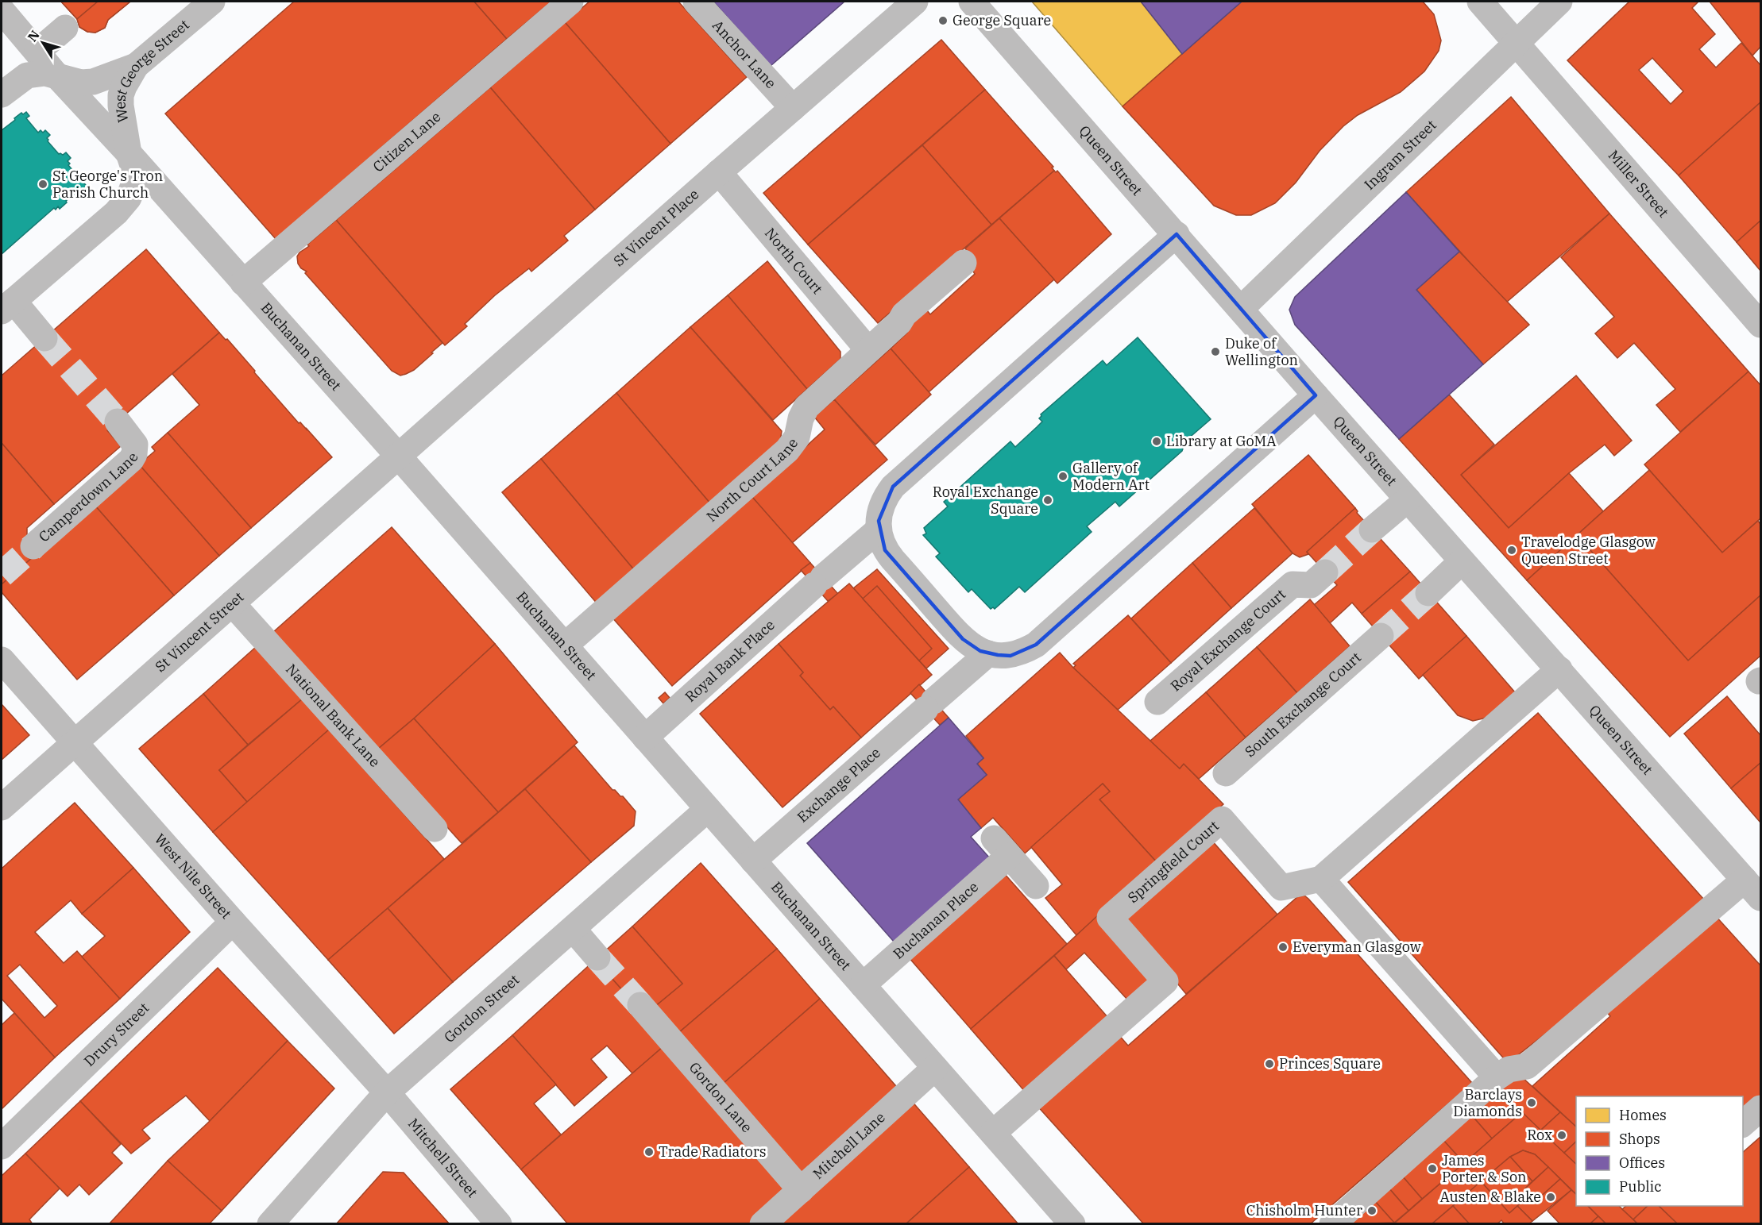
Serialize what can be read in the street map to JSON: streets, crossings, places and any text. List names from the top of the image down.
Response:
{
  "streets": {
    "street": [
      "Anchor Lane",
      "West George Street",
      "Citizen Lane",
      "Ingram Street",
      "Queen Street",
      "Miller Street",
      "St Vincent Place",
      "North Court",
      "Buchanan Street",
      "North Court Lane",
      "Camperdown Lane",
      "St Vincent Street",
      "Royal Exchange Court",
      "Royal Bank Place",
      "South Exchange Court",
      "National Bank Lane",
      "Exchange Place",
      "Springfield Court",
      "West Nile Street",
      "Buchanan Place",
      "Gordon Street",
      "Drury Street",
      "Gordon Lane",
      "Mitchell Lane",
      "Mitchell Street"
    ]
  },
  "crossings": [
    ["Anchor Lane", "St Vincent Place"],
    ["West George Street", "Buchanan Street"],
    ["Citizen Lane", "Buchanan Street"],
    ["Ingram Street", "Queen Street"],
    ["Ingram Street", "Miller Street"],
    ["Queen Street", "Springfield Court"],
    ["St Vincent Place", "North Court"],
    ["St Vincent Place", "Buchanan Street"],
    ["St Vincent Place", "St Vincent Street"],
    ["North Court", "North Court Lane"],
    ["Buchanan Street", "North Court Lane"],
    ["Buchanan Street", "St Vincent Street"],
    ["Buchanan Street", "Royal Bank Place"],
    ["Buchanan Street", "Exchange Place"],
    ["Buchanan Street", "Springfield Court"],
    ["Buchanan Street", "Buchanan Place"],
    ["Buchanan Street", "Gordon Street"],
    ["Buchanan Street", "Mitchell Lane"],
    ["St Vincent Street", "National Bank Lane"],
    ["St Vincent Street", "West Nile Street"],
    ["West Nile Street", "Gordon Street"],
    ["West Nile Street", "Drury Street"],
    ["West Nile Street", "Mitchell Street"],
    ["Gordon Street", "Mitchell Street"],
    ["Gordon Lane", "Mitchell Lane"]
  ],
  "places": [
    "George Square",
    "St George's Tron Parish Church",
    "Duke of Wellington",
    "Library at GoMA",
    "Gallery of Modern Art",
    "Royal Exchange Square",
    "Travelodge Glasgow Queen Street",
    "Everyman Glasgow",
    "Princes Square",
    "Barclays Diamonds",
    "Rox",
    "Trade Radiators",
    "James Porter & Son",
    "Austen & Blake",
    "Chisholm Hunter"
  ],
  "legend": [
    "Homes",
    "Shops",
    "Offices",
    "Public"
  ],
  "north": "top left"
}
